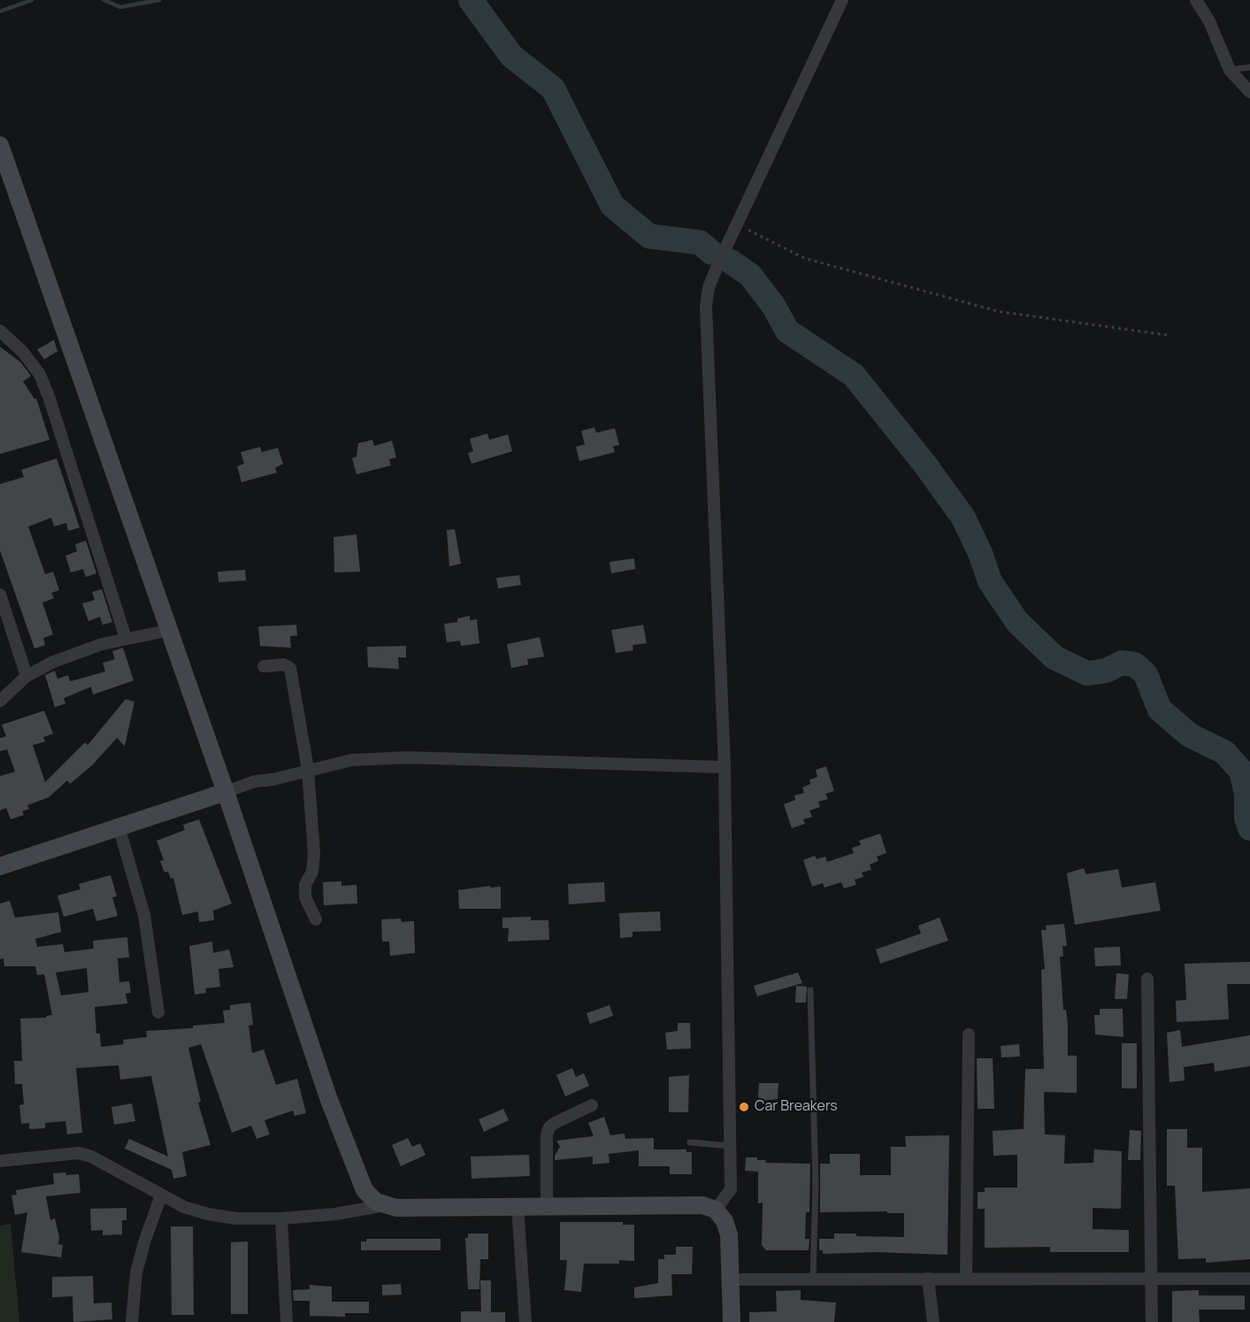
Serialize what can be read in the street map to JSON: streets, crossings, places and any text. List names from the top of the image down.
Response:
{
  "places": ["Car Breakers"]
}
